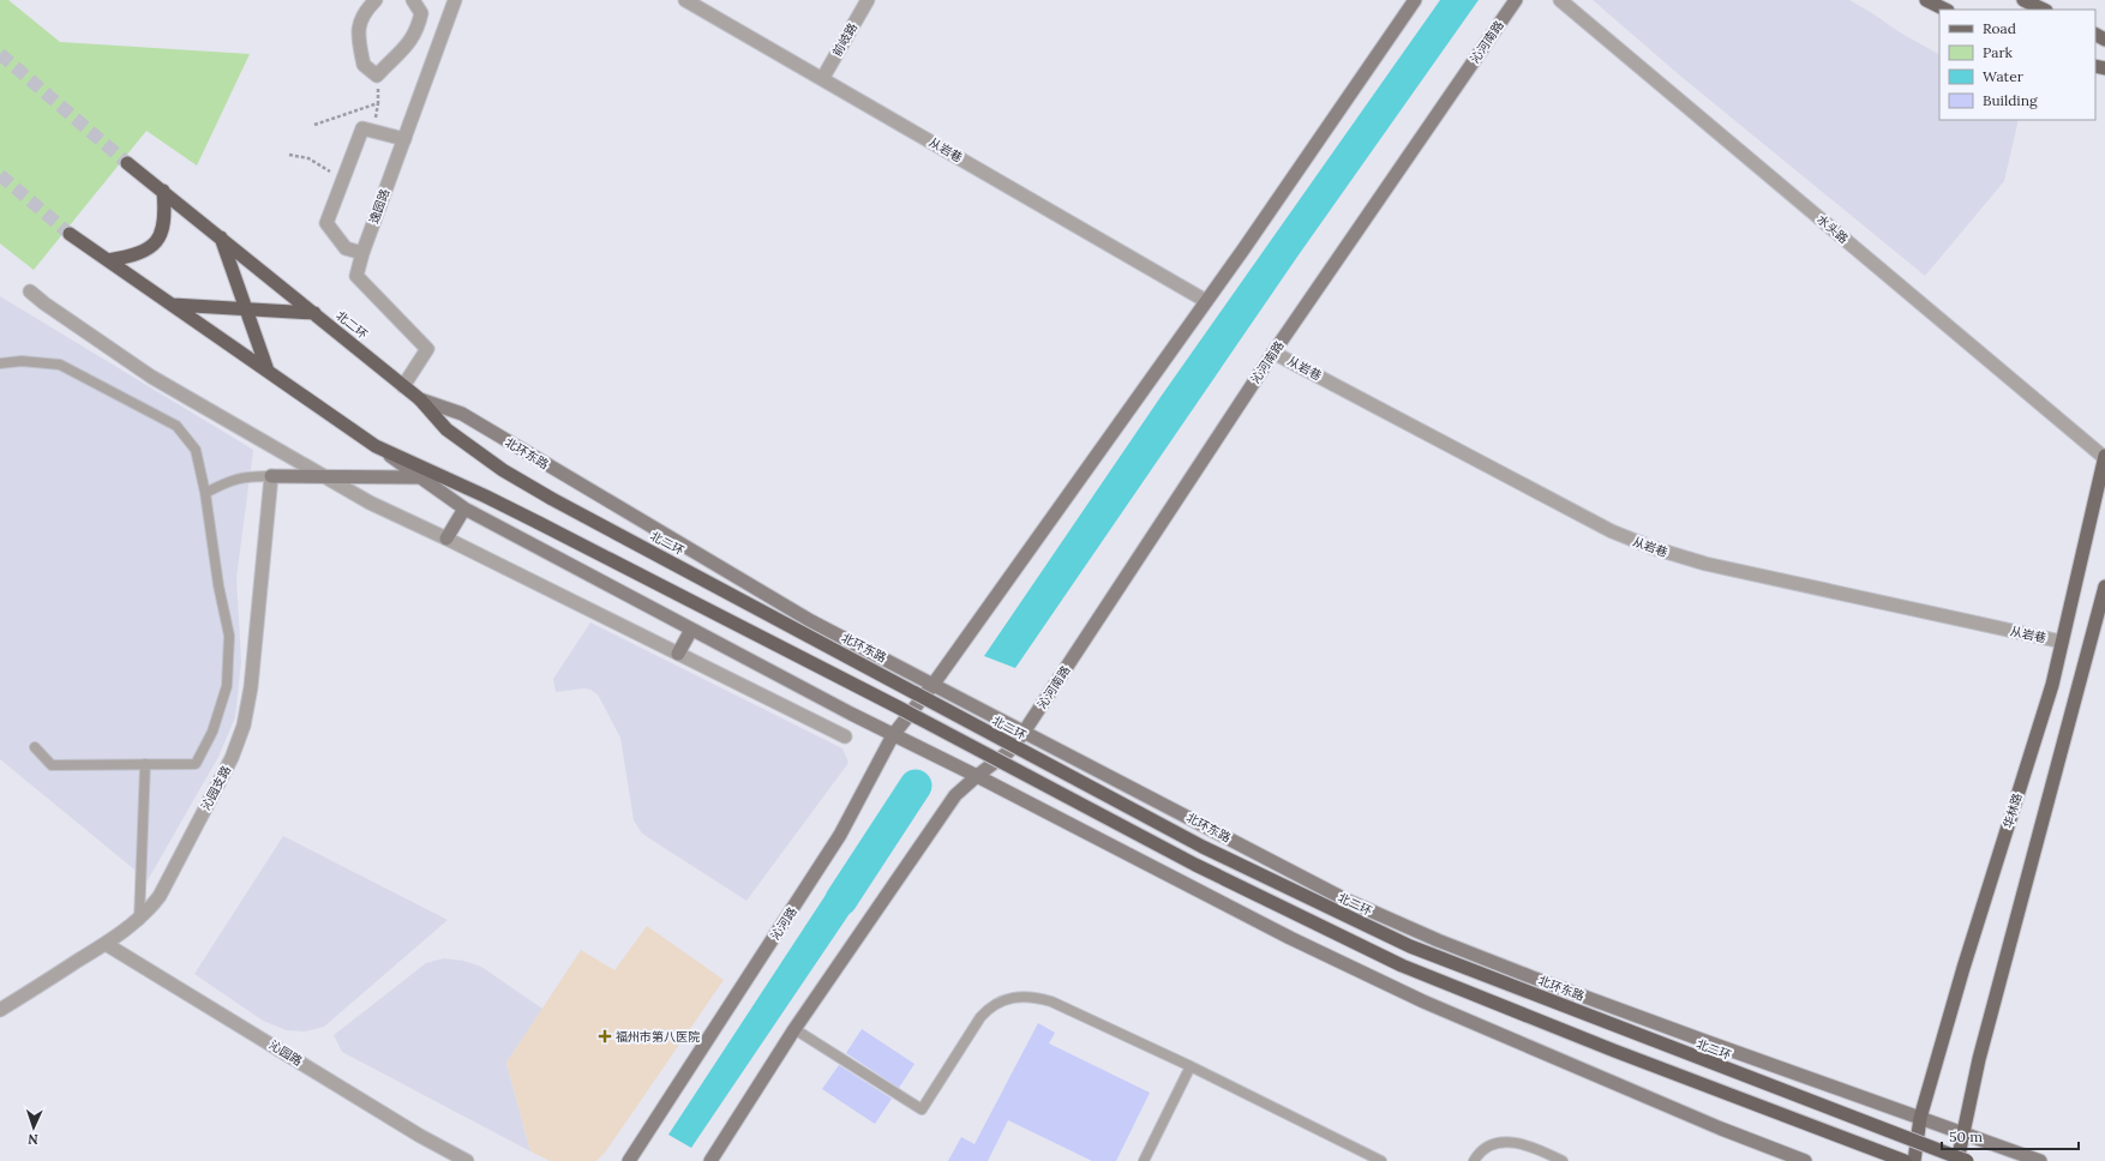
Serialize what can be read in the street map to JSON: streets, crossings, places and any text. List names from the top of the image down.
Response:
{
  "streets": {
    "highway": ["北二环"],
    "main road": [
      "沁河南路",
      "北环东路",
      "华林路",
      "沁河路"
    ],
    "street": [
      "前岐路",
      "从岩巷",
      "逸园路",
      "水头路",
      "沁园支路",
      "沁园路"
    ]
  },
  "crossings": [
    ["前岐路", "从岩巷"],
    ["沁河南路", "从岩巷"],
    ["沁河南路", "北环东路"],
    ["从岩巷", "华林路"],
    ["逸园路", "北二环"],
    ["水头路", "华林路"],
    ["北二环", "北环东路"],
    ["北环东路", "华林路"],
    ["北环东路", "沁河路"],
    ["沁园支路", "沁园路"]
  ],
  "places": {
    "health": ["福州市第八医院"]
  },
  "legend": [
    "Road",
    "Park",
    "Water",
    "Building"
  ],
  "scale_bar": "50 m",
  "north": "bottom"
}
